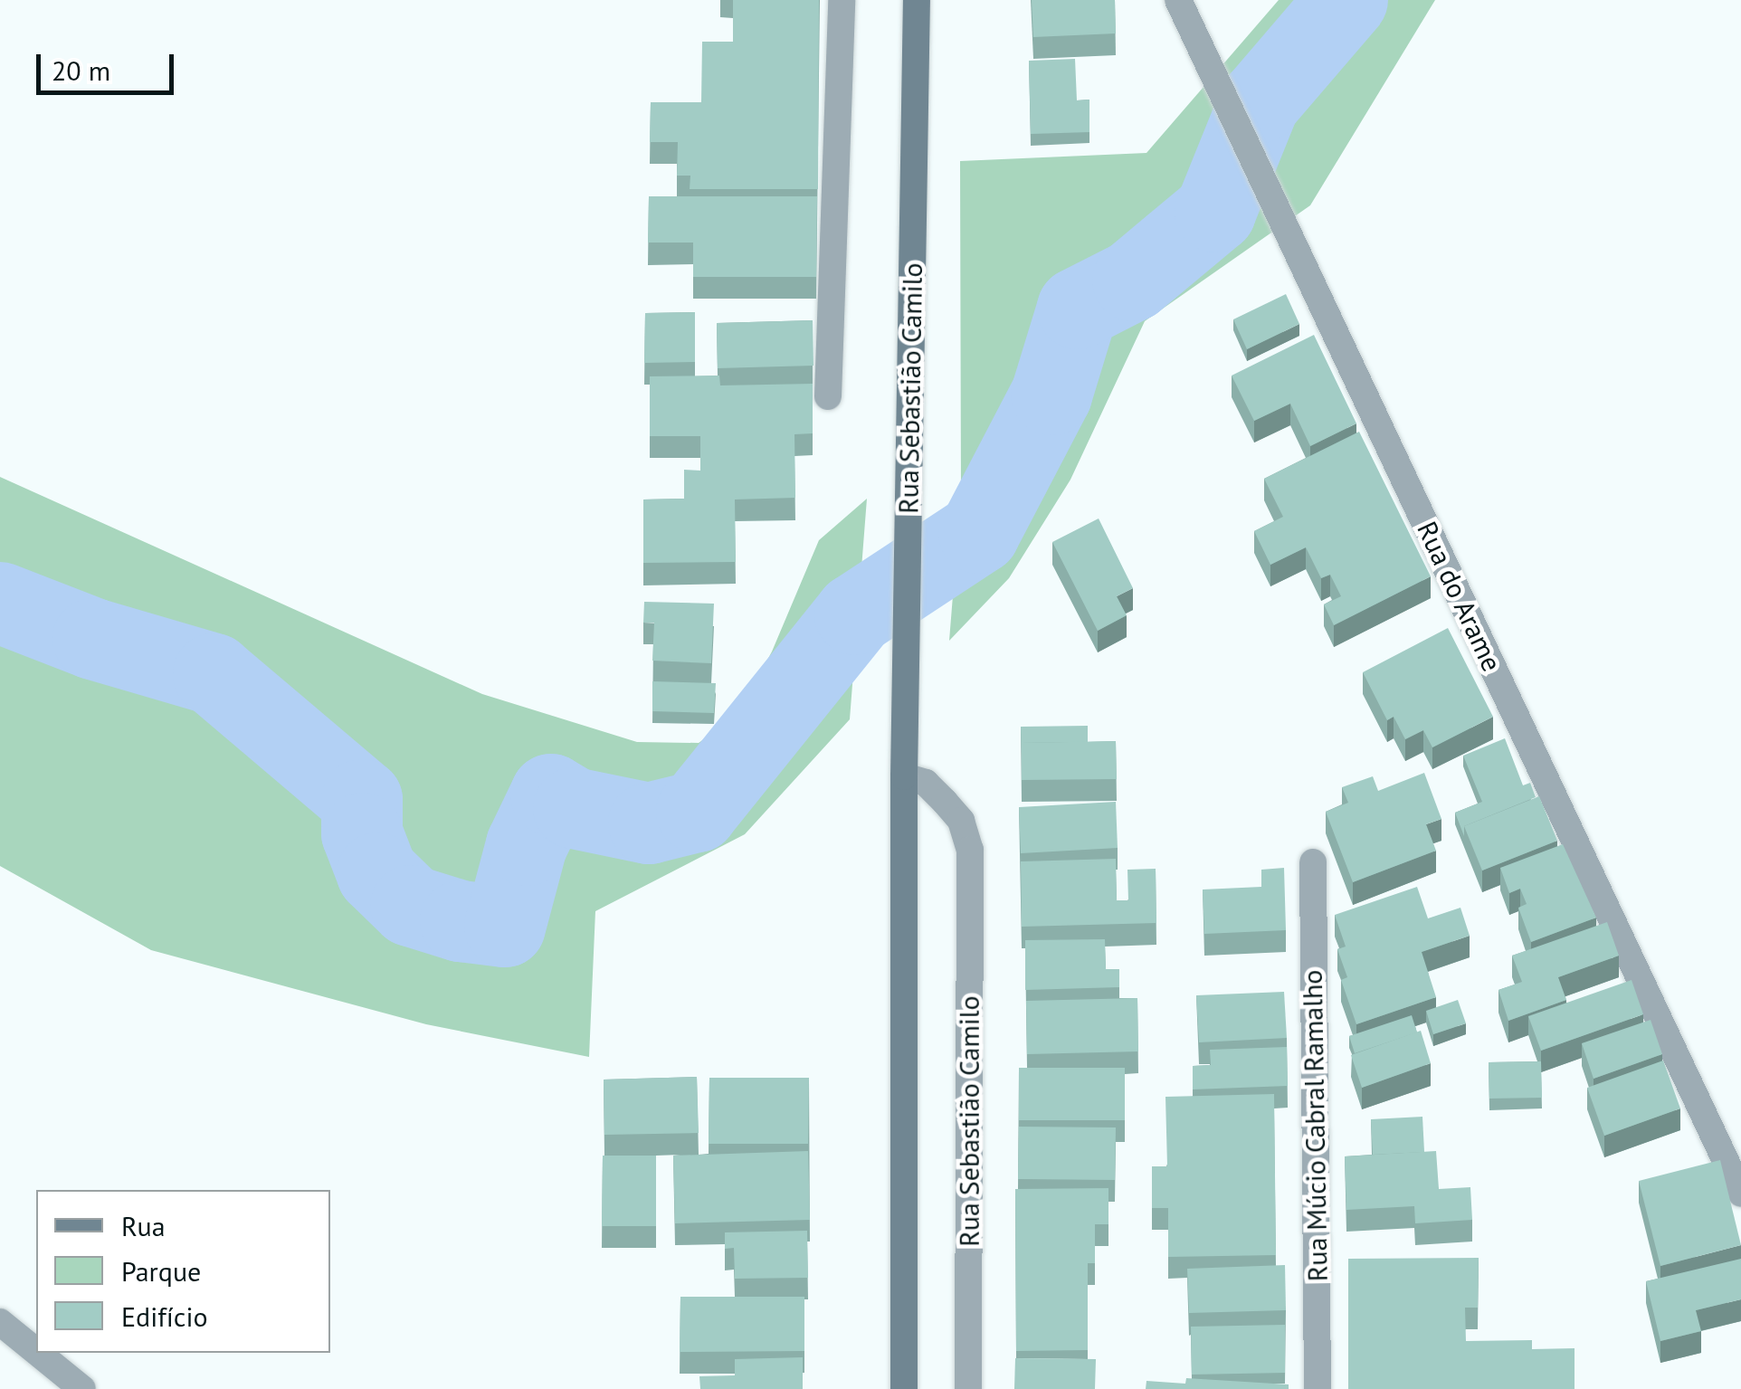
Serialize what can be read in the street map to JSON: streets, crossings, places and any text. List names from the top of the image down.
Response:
{
  "streets": {
    "main road": ["Rua Sebastião Camilo"],
    "street": ["Rua do Arame", "Rua Múcio Cabral Ramalho"]
  },
  "legend": ["Rua", "Parque", "Edifício"],
  "scale_bar": "20 m"
}
